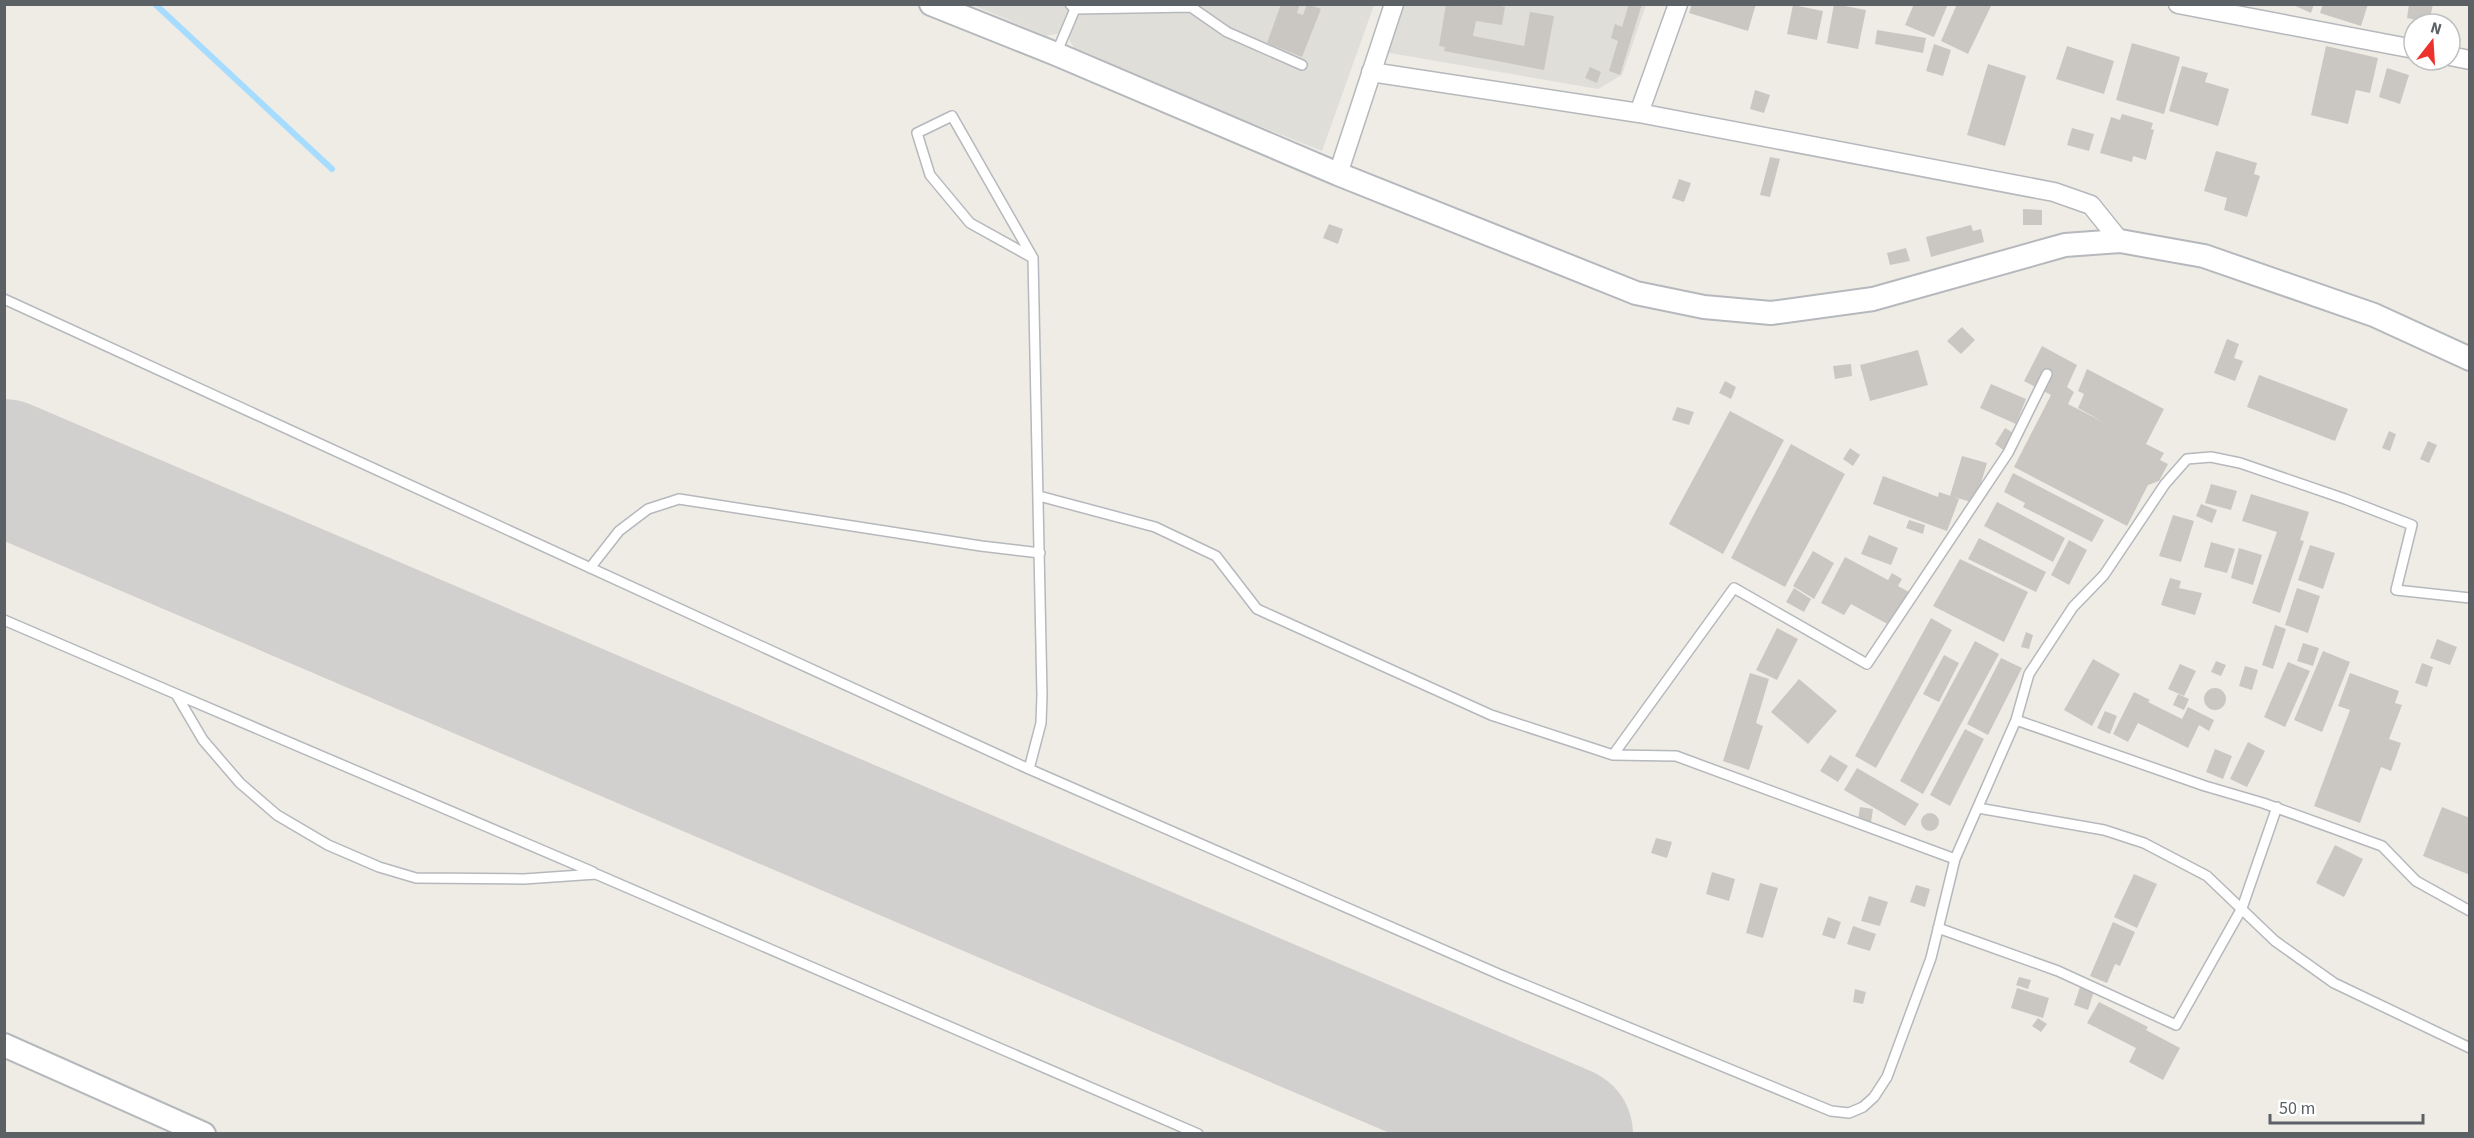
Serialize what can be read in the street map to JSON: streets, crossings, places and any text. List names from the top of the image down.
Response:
{
  "scale_bar": "50 m",
  "north": "top"
}
